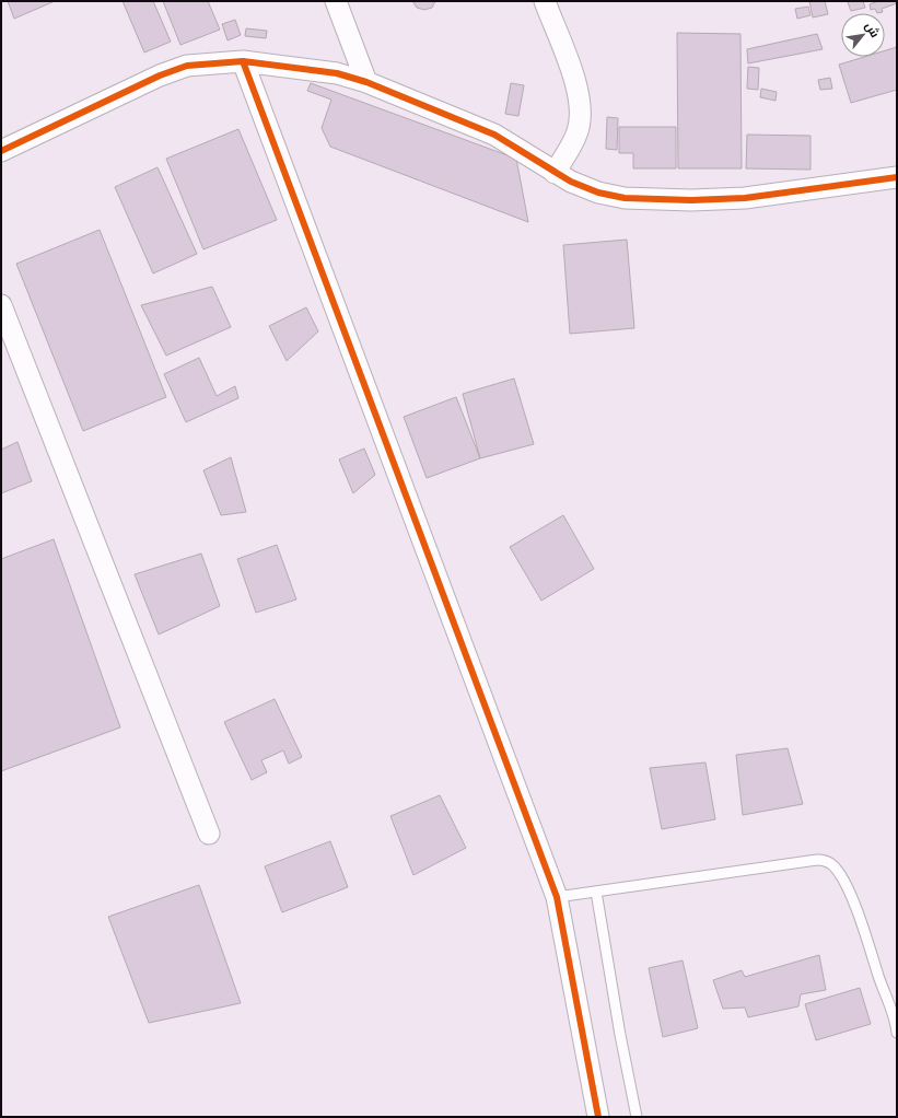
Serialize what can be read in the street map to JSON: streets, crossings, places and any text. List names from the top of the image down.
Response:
{
  "north": "top right"
}
